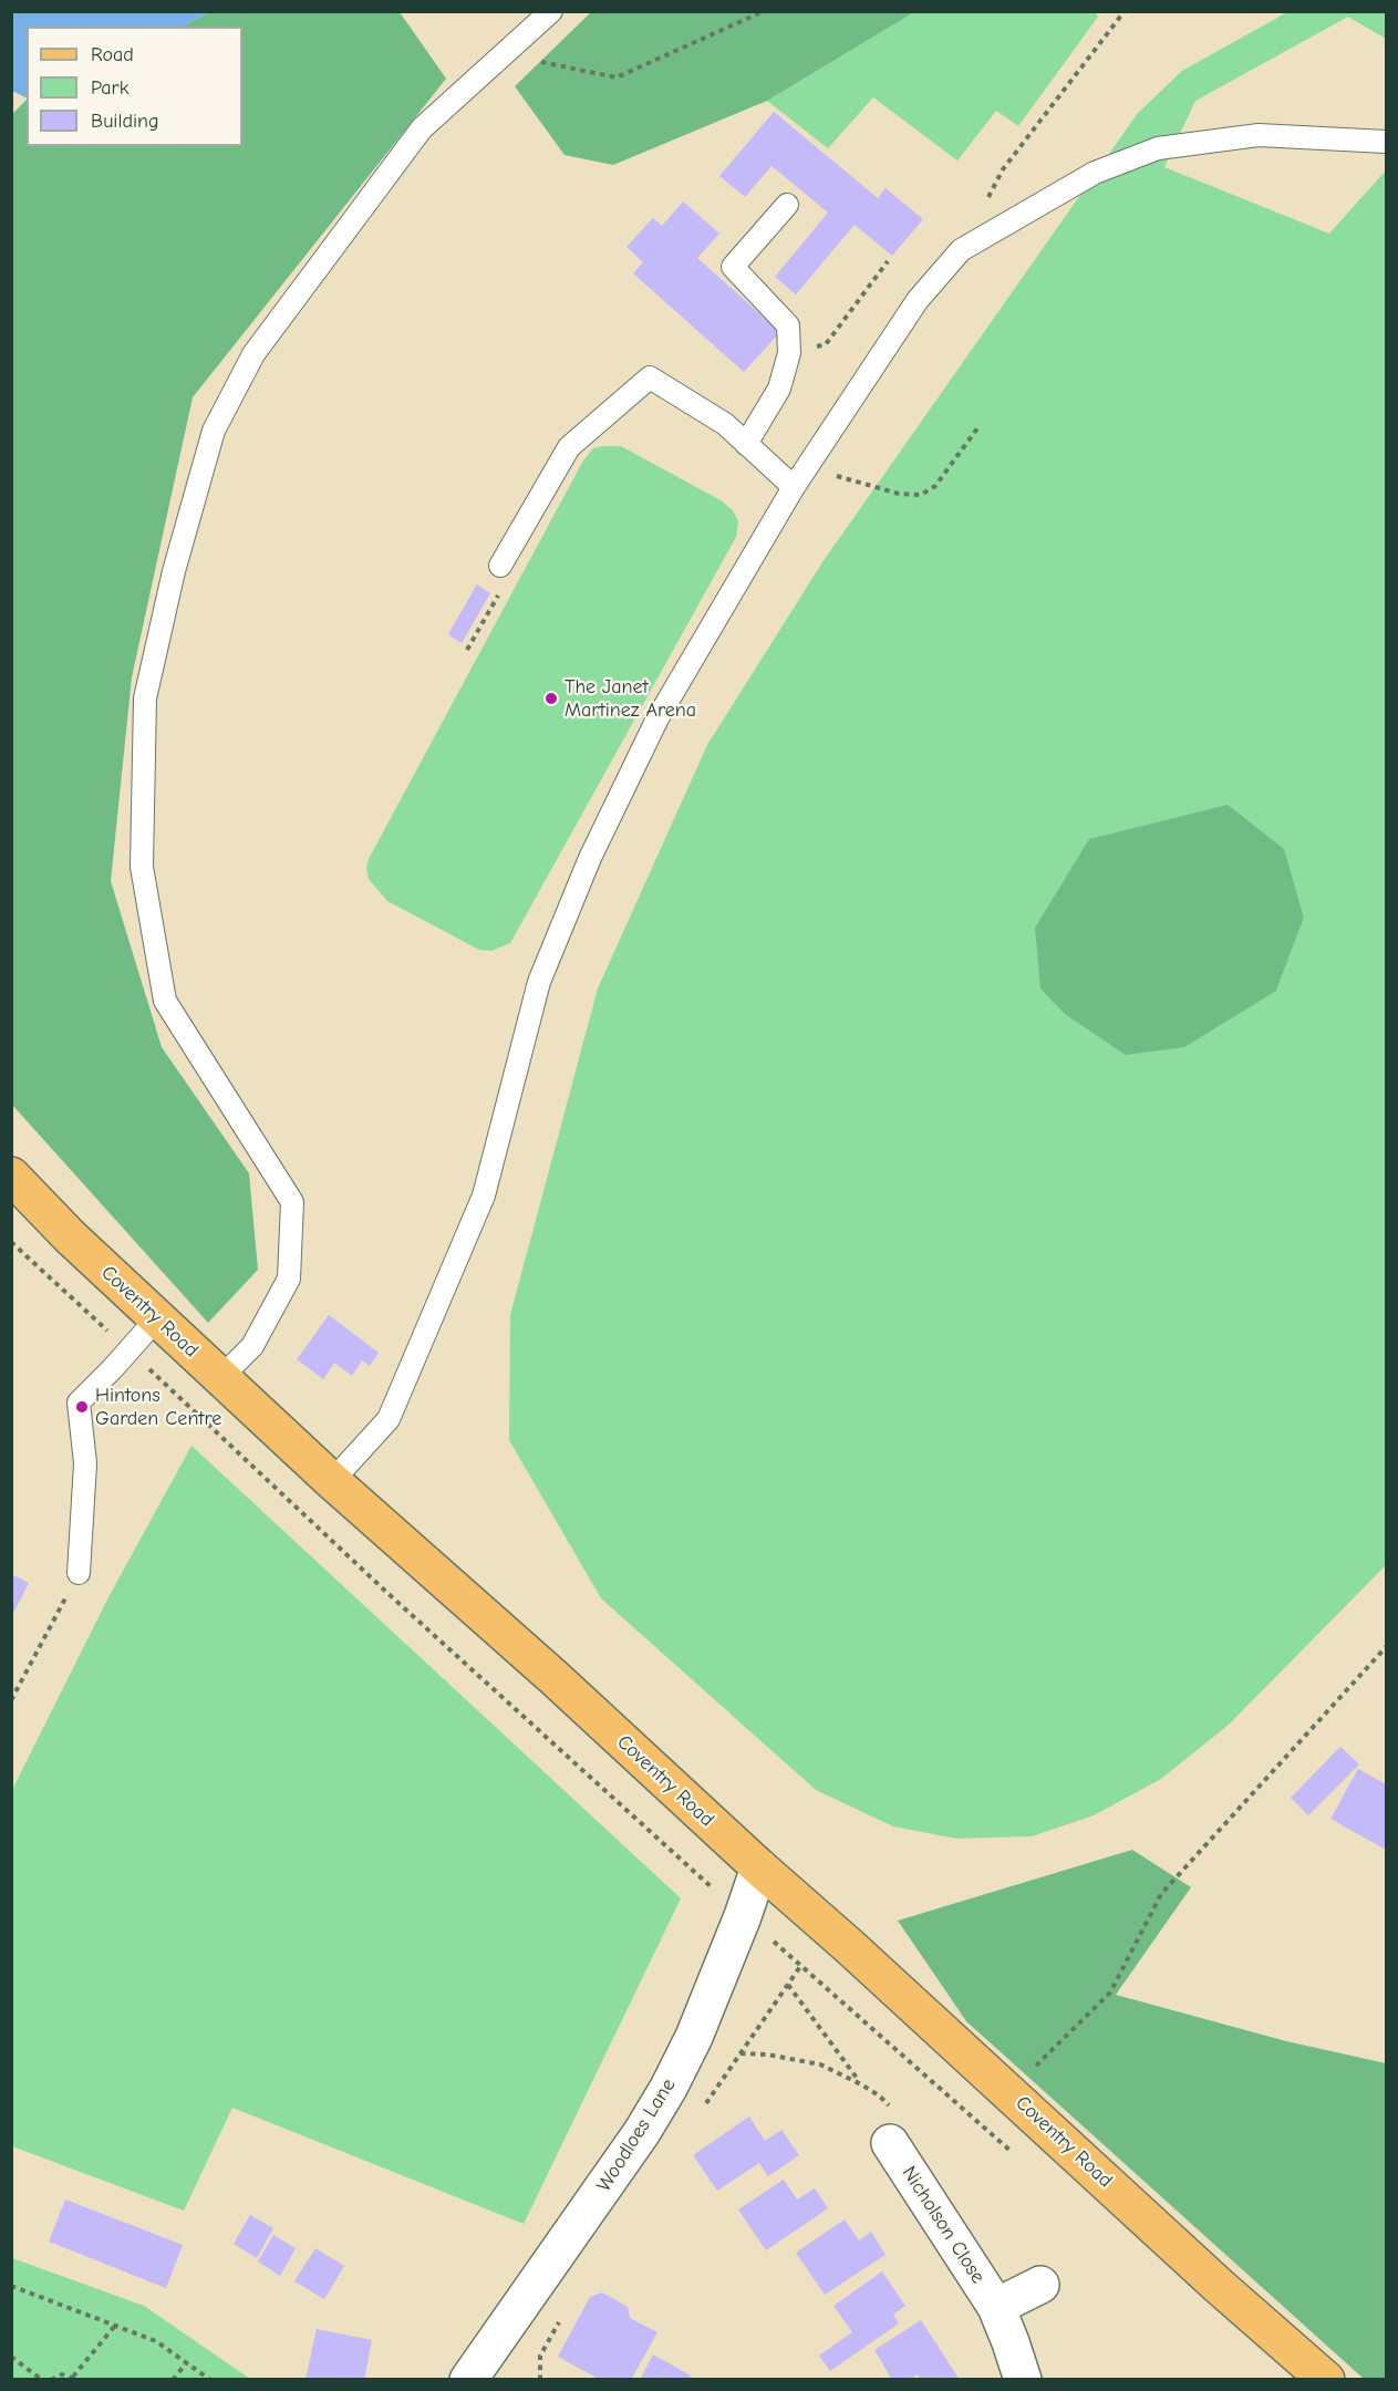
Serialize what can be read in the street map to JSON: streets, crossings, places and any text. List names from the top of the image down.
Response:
{
  "streets": {
    "main road": ["Coventry Road"],
    "street": ["Woodloes Lane", "Nicholson Close"]
  },
  "crossings": [
    ["Coventry Road", "Woodloes Lane"]
  ],
  "places": ["The Janet Martinez Arena", "Hintons Garden Centre"],
  "legend": ["Road", "Park", "Building"]
}
